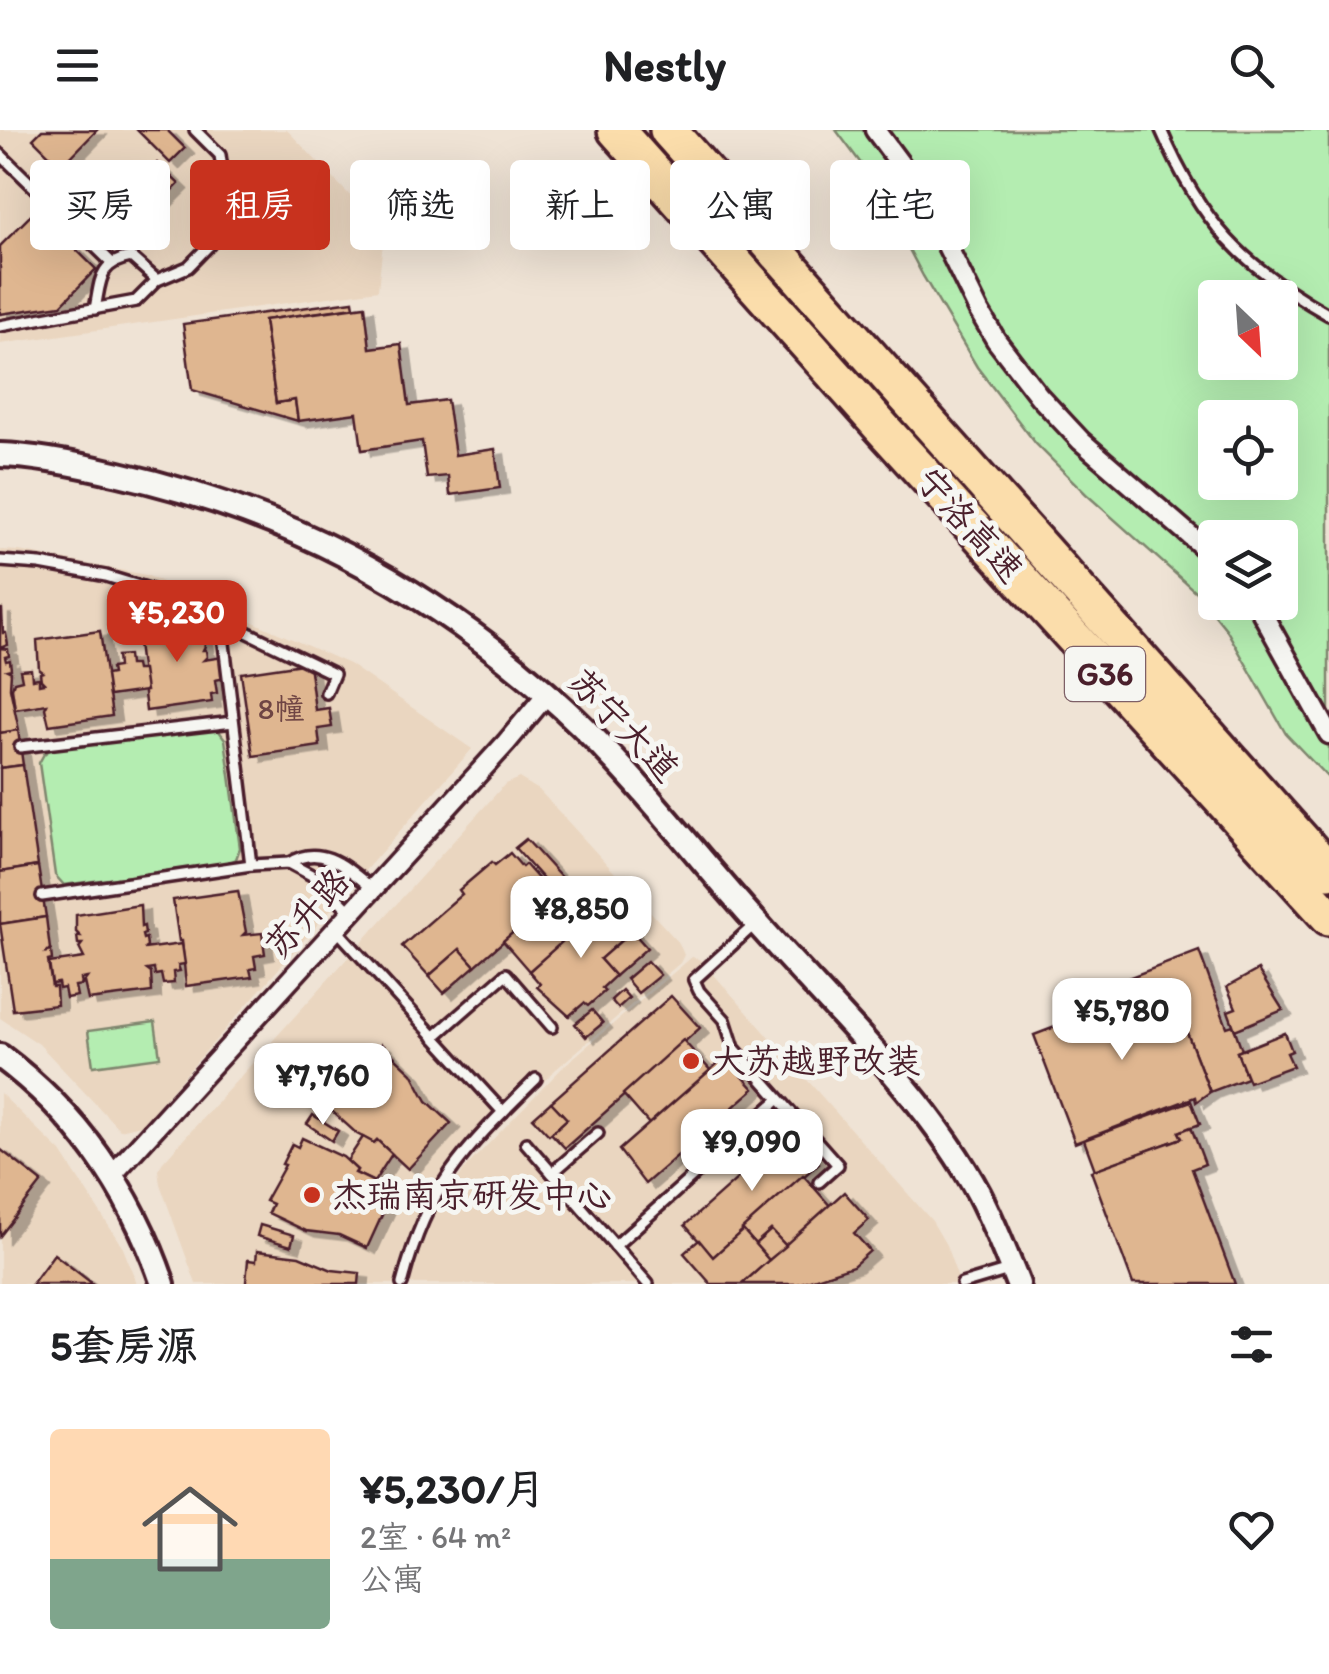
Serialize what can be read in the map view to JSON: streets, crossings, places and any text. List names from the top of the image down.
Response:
{
  "streets": {
    "highway": ["宁洛高速", "G36"],
    "street": ["苏宁大道", "苏升路"]
  },
  "crossings": [
    ["苏宁大道", "苏升路"]
  ],
  "places": ["大苏越野改装", "杰瑞南京研发中心"],
  "house_numbers": ["8幢"],
  "north": "bottom right",
  "page": {
    "header": "Nestly",
    "chip": [
      "买房",
      "租房",
      "筛选",
      "新上",
      "公寓",
      "住宅"
    ],
    "price": [
      "¥5,230",
      "¥8,850",
      "¥5,780",
      "¥7,760",
      "¥9,090"
    ],
    "heading": "5套房源",
    "list": [
      {
        "name": "¥5,230/月",
        "note": "2室 · 64 m² · 公寓"
      }
    ]
  }
}
